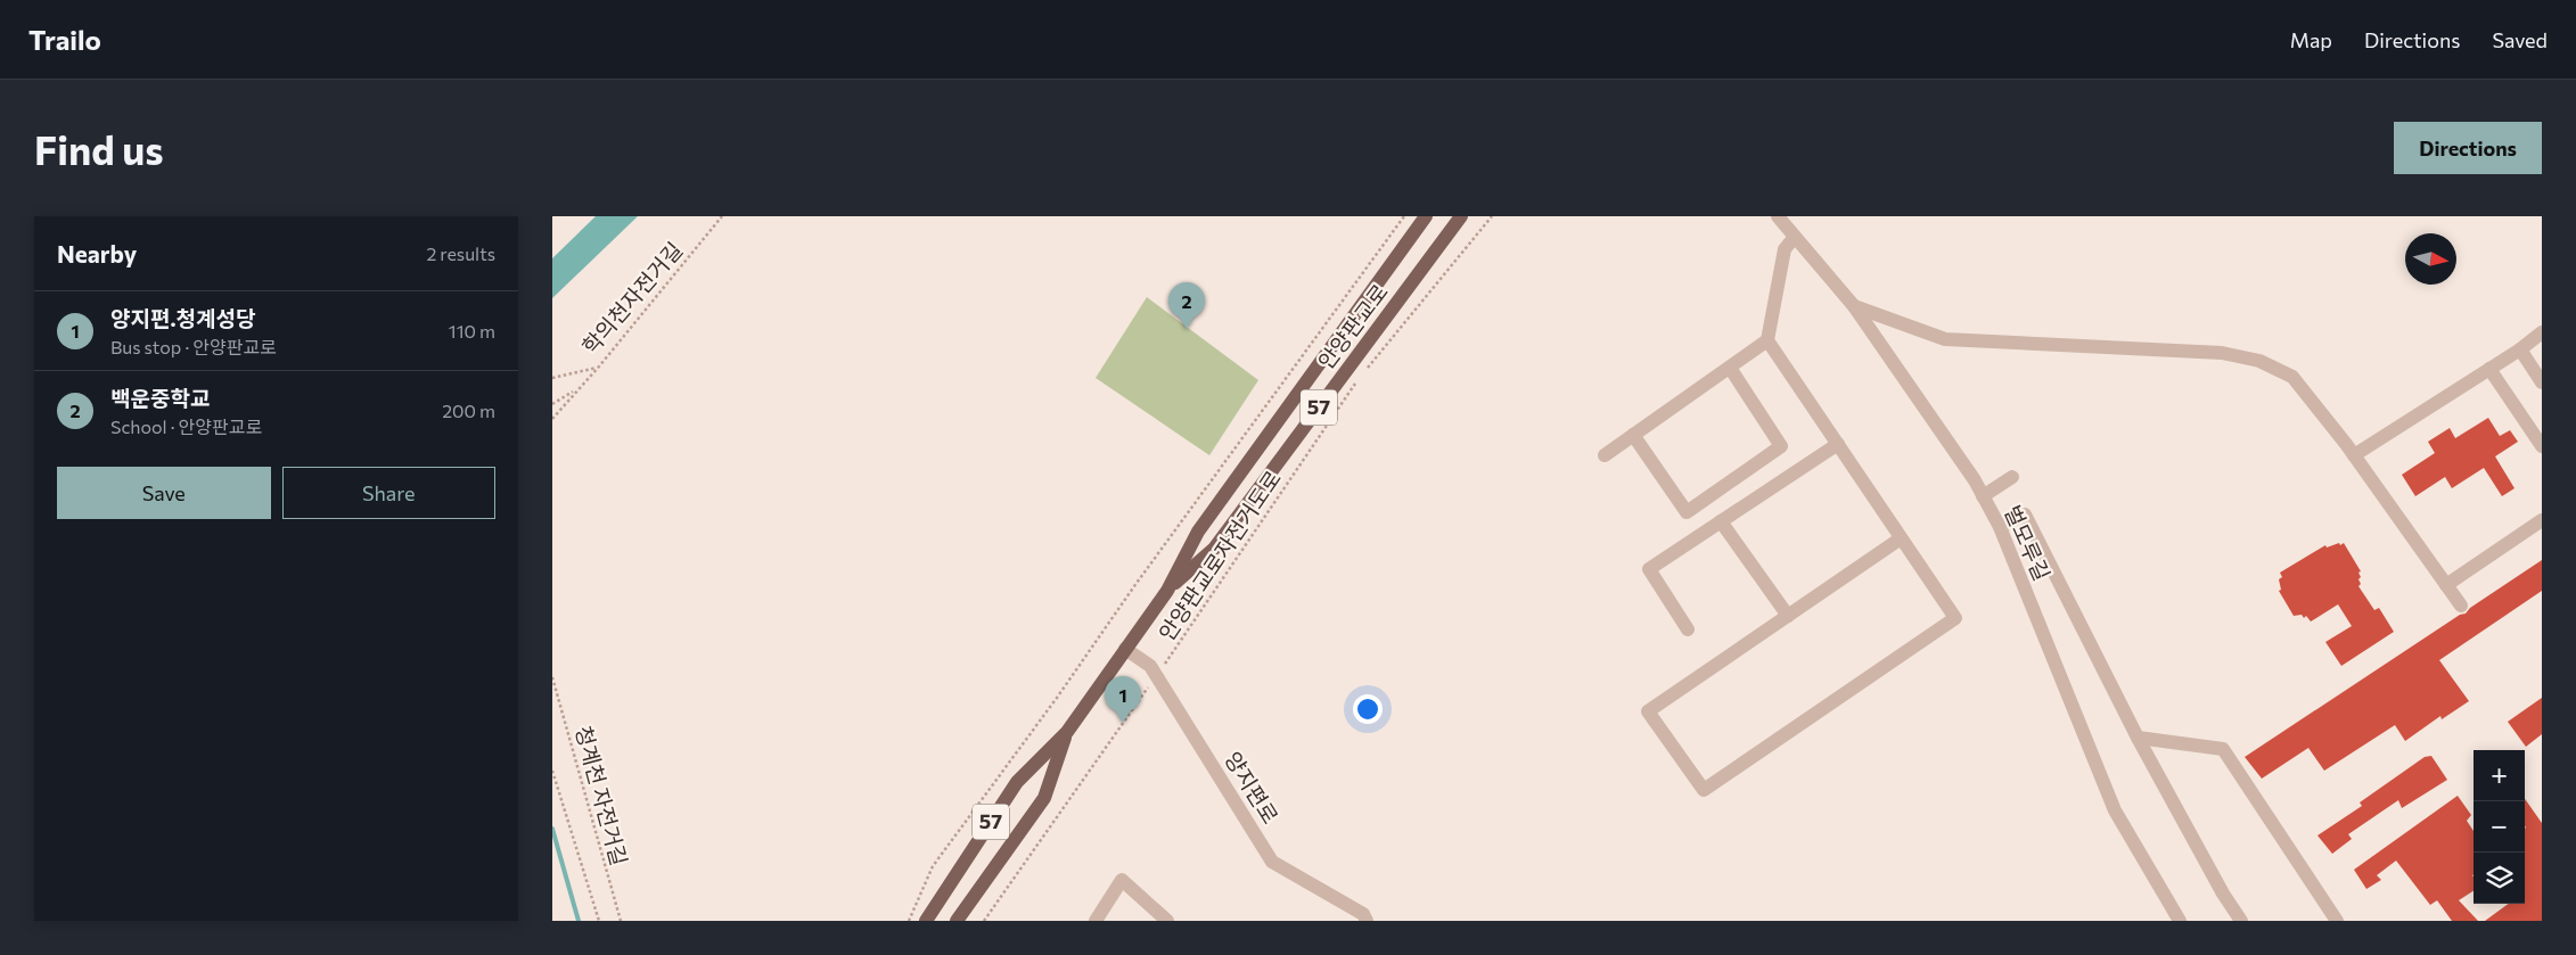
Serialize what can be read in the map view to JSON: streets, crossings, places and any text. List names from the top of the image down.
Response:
{
  "streets": {
    "main road": ["안양판교로", "57"],
    "street": ["벌모루길", "양지편로"],
    "path": ["학의천자전거길", "안양판교로자전거도로", "청계천 자전거길"]
  },
  "crossings": [
    ["안양판교로", "양지편로"],
    ["안양판교로자전거도로", "양지편로"]
  ],
  "north": "right",
  "page": {
    "header": "Trailo",
    "nav": ["Map", "Directions", "Saved"],
    "buttons": [
      "Directions",
      ["Save", "Share"]
    ],
    "title": "Find us",
    "heading": ["Nearby", "2 results"],
    "pins": ["2", "1"],
    "list": [
      {
        "mark": "1",
        "name": "양지편.청계성당",
        "note": "Bus stop · 안양판교로",
        "value": "110 m"
      },
      {
        "mark": "2",
        "name": "백운중학교",
        "note": "School · 안양판교로",
        "value": "200 m"
      }
    ],
    "map_buttons": ["+", "−"]
  }
}
